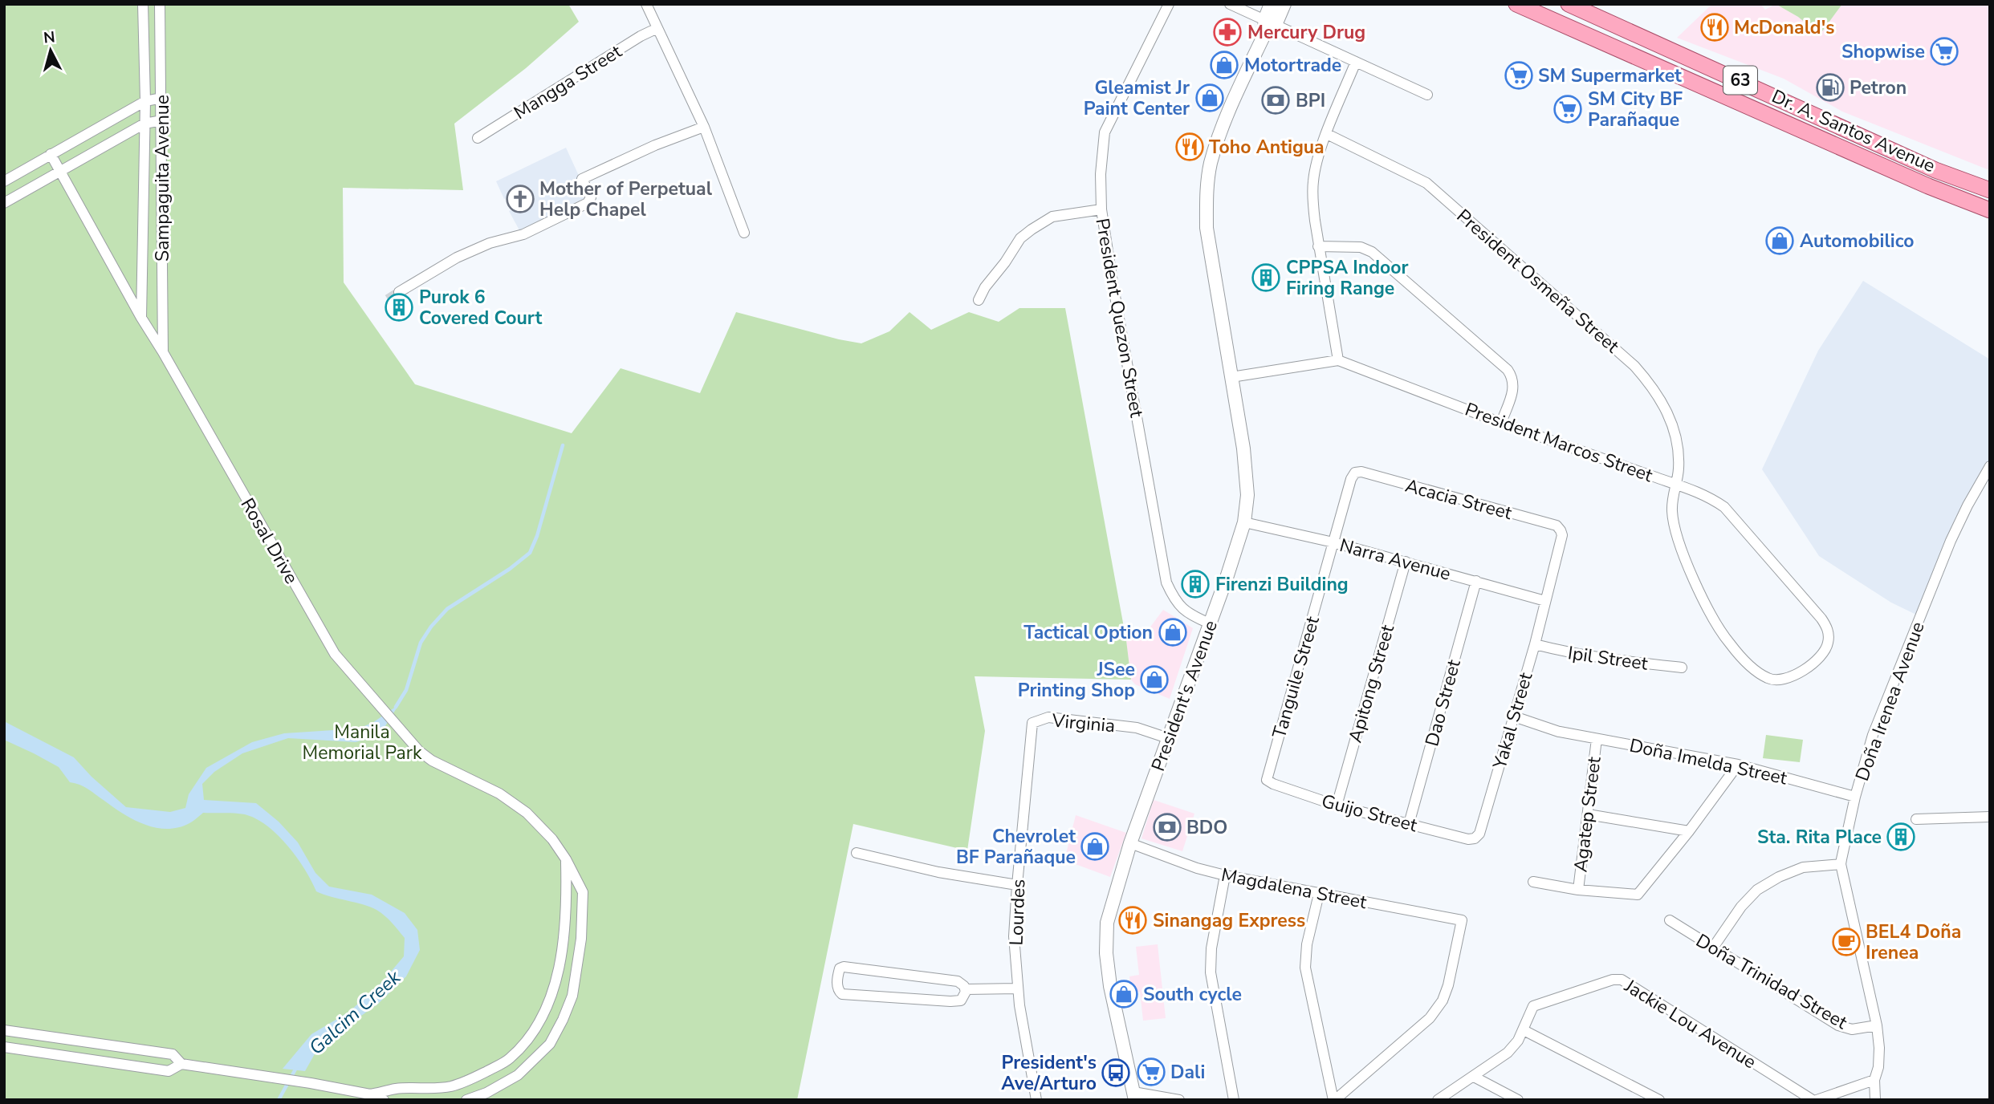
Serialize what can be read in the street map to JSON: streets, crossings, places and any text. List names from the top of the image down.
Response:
{
  "streets": {
    "main road": ["63", "Dr. A. Santos Avenue"],
    "street": [
      "Mangga Street",
      "Sampaguita Avenue",
      "President Osmeña Street",
      "President Quezon Street",
      "President Marcos Street",
      "Acacia Street",
      "Rosal Drive",
      "Narra Avenue",
      "Ipil Street",
      "Tanguile Street",
      "Apitong Street",
      "President's Avenue",
      "Doña Irenea Avenue",
      "Dao Street",
      "Yakal Street",
      "Virginia",
      "Doña Imelda Street",
      "Guijo Street",
      "Agatep Street",
      "Magdalena Street",
      "Lourdes",
      "Doña Trinidad Street",
      "Jackie Lou Avenue"
    ]
  },
  "crossings": [
    ["Sampaguita Avenue", "Rosal Drive"],
    ["President Osmeña Street", "President Marcos Street"],
    ["President Quezon Street", "President's Avenue"],
    ["President Marcos Street", "President's Avenue"],
    ["Acacia Street", "Narra Avenue"],
    ["Acacia Street", "Tanguile Street"],
    ["Acacia Street", "Yakal Street"],
    ["Narra Avenue", "Tanguile Street"],
    ["Narra Avenue", "Apitong Street"],
    ["Narra Avenue", "President's Avenue"],
    ["Narra Avenue", "Dao Street"],
    ["Narra Avenue", "Yakal Street"],
    ["Ipil Street", "Yakal Street"],
    ["Tanguile Street", "Guijo Street"],
    ["Apitong Street", "Guijo Street"],
    ["President's Avenue", "Virginia"],
    ["President's Avenue", "Magdalena Street"],
    ["Doña Irenea Avenue", "Doña Imelda Street"],
    ["Doña Irenea Avenue", "Doña Trinidad Street"],
    ["Doña Irenea Avenue", "Jackie Lou Avenue"],
    ["Dao Street", "Guijo Street"],
    ["Yakal Street", "Doña Imelda Street"],
    ["Yakal Street", "Guijo Street"],
    ["Virginia", "Lourdes"],
    ["Doña Imelda Street", "Agatep Street"]
  ],
  "water": ["Galcim Creek"],
  "parks": ["Manila Memorial Park"],
  "places": {
    "restaurant": ["McDonald's", "Toho Antigua", "Sinangag Express"],
    "pharmacy": ["Mercury Drug"],
    "supermarket": [
      "Shopwise",
      "SM Supermarket",
      "SM City BF Parañaque",
      "Dali"
    ],
    "shop": [
      "Motortrade",
      "Gleamist Jr Paint Center",
      "Automobilico",
      "Tactical Option",
      "JSee Printing Shop",
      "Chevrolet BF Parañaque",
      "South cycle"
    ],
    "fuel station": ["Petron"],
    "bank": ["BPI", "BDO"],
    "church": ["Mother of Perpetual Help Chapel"],
    "building": [
      "CPPSA Indoor Firing Range",
      "Purok 6 Covered Court",
      "Firenzi Building",
      "Sta. Rita Place"
    ],
    "cafe": ["BEL4 Doña Irenea"],
    "bus stop": ["President's Ave/Arturo"]
  },
  "north": "top"
}
